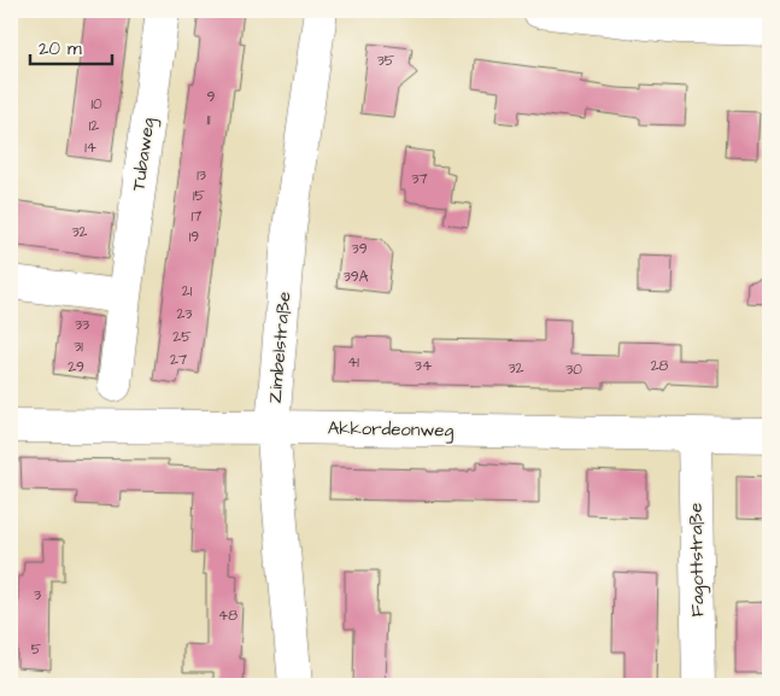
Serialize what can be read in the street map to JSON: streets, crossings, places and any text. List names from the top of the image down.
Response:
{
  "streets": {
    "street": [
      "Tubaweg",
      "Zimbelstraße",
      "Akkordeonweg",
      "Fagottstraße"
    ]
  },
  "crossings": [
    ["Zimbelstraße", "Akkordeonweg"],
    ["Akkordeonweg", "Fagottstraße"]
  ],
  "house_numbers": [
    "35",
    "9",
    "10",
    "11",
    "12",
    "14",
    "13",
    "37",
    "15",
    "17",
    "32",
    "19",
    "39",
    "39A",
    "21",
    "23",
    "33",
    "25",
    "31",
    "27",
    "41",
    "34",
    "28",
    "29",
    "32",
    "30",
    "3",
    "48",
    "5"
  ],
  "scale_bar": "20 m"
}
